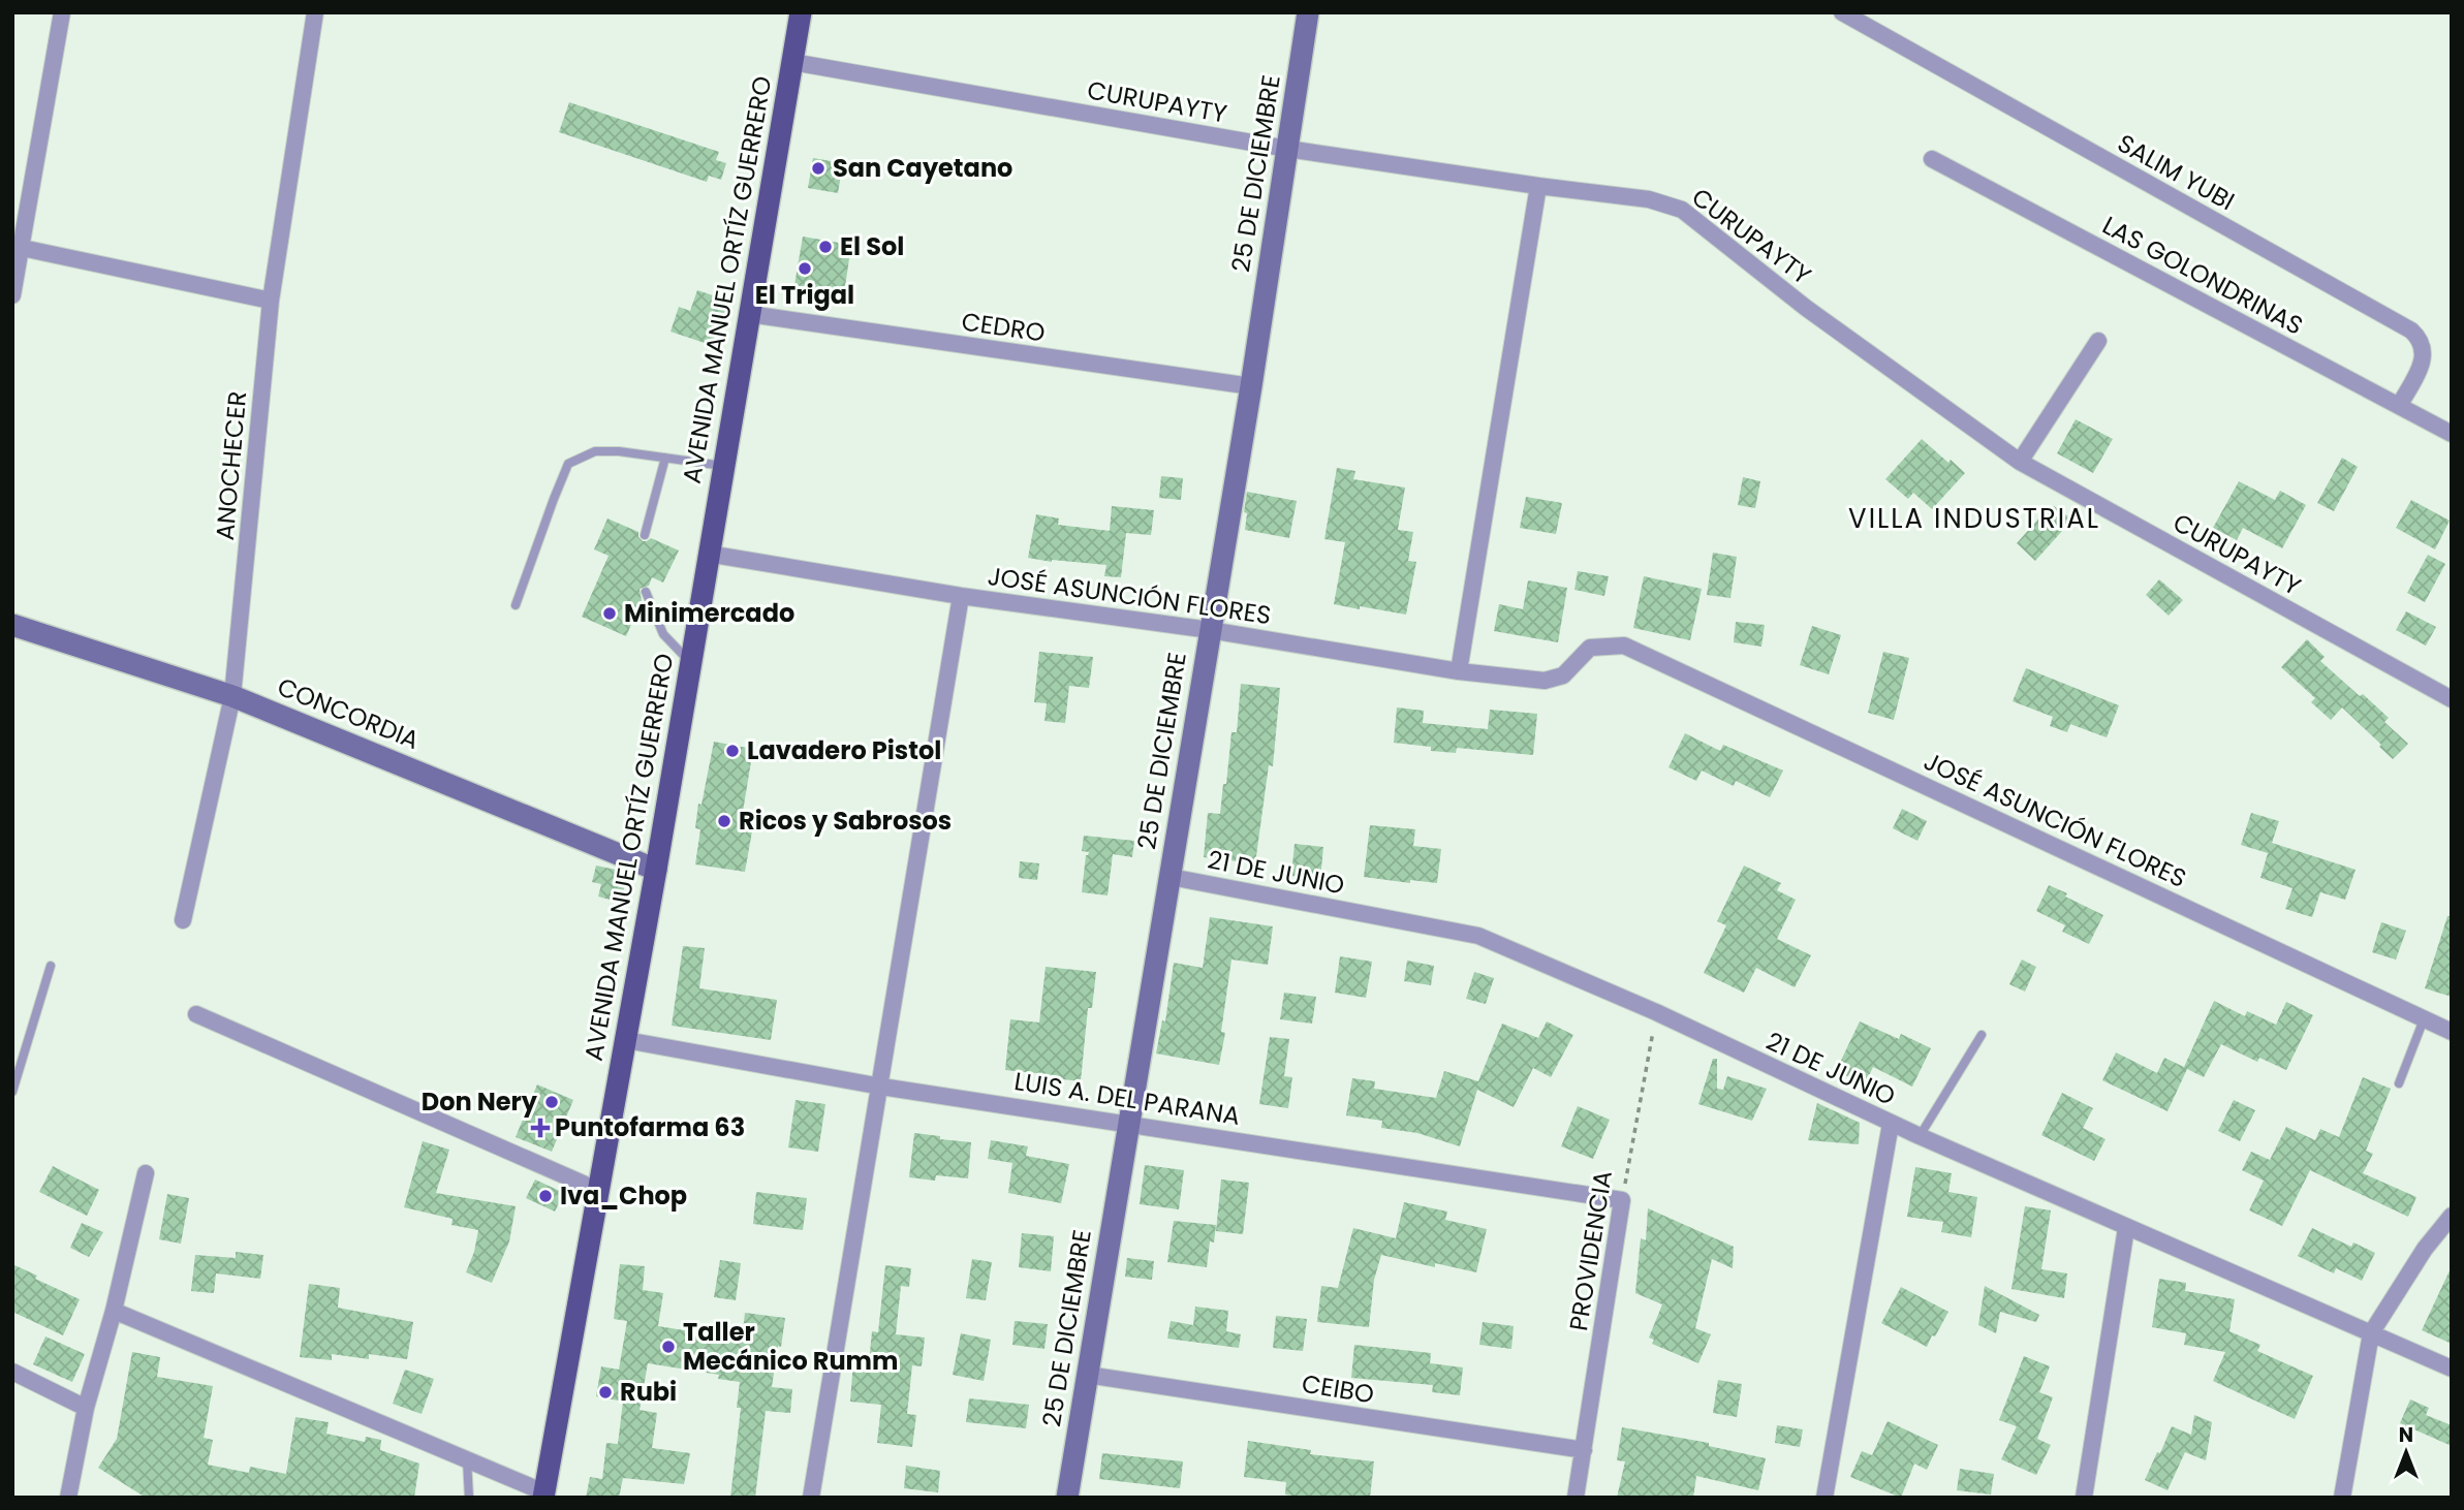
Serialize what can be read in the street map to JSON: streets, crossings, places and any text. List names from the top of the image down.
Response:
{
  "streets": {
    "main road": ["AVENIDA MANUEL ORTÍZ GUERRERO"],
    "street": [
      "CURUPAYTY",
      "SALIM YUBI",
      "25 DE DICIEMBRE",
      "LAS GOLONDRINAS",
      "CEDRO",
      "ANOCHECER",
      "JOSÉ ASUNCIÓN FLORES",
      "CONCORDIA",
      "21 DE JUNIO",
      "LUIS A. DEL PARANA",
      "PROVIDENCIA",
      "CEIBO"
    ]
  },
  "crossings": [
    ["CURUPAYTY", "25 DE DICIEMBRE"],
    ["CURUPAYTY", "AVENIDA MANUEL ORTÍZ GUERRERO"],
    ["SALIM YUBI", "LAS GOLONDRINAS"],
    ["25 DE DICIEMBRE", "CEDRO"],
    ["25 DE DICIEMBRE", "JOSÉ ASUNCIÓN FLORES"],
    ["25 DE DICIEMBRE", "21 DE JUNIO"],
    ["25 DE DICIEMBRE", "LUIS A. DEL PARANA"],
    ["25 DE DICIEMBRE", "CEIBO"],
    ["AVENIDA MANUEL ORTÍZ GUERRERO", "CEDRO"],
    ["AVENIDA MANUEL ORTÍZ GUERRERO", "JOSÉ ASUNCIÓN FLORES"],
    ["AVENIDA MANUEL ORTÍZ GUERRERO", "CONCORDIA"],
    ["AVENIDA MANUEL ORTÍZ GUERRERO", "LUIS A. DEL PARANA"],
    ["ANOCHECER", "CONCORDIA"],
    ["21 DE JUNIO", "PROVIDENCIA"],
    ["LUIS A. DEL PARANA", "PROVIDENCIA"],
    ["PROVIDENCIA", "CEIBO"]
  ],
  "districts": ["VILLA INDUSTRIAL"],
  "places": {
    "other": [
      "San Cayetano",
      "El Sol",
      "El Trigal",
      "Minimercado",
      "Lavadero Pistol",
      "Ricos y Sabrosos",
      "Don Nery",
      "Iva_Chop",
      "Taller Mecánico Rumm",
      "Rubi"
    ],
    "health": ["Puntofarma 63"]
  },
  "north": "top"
}
